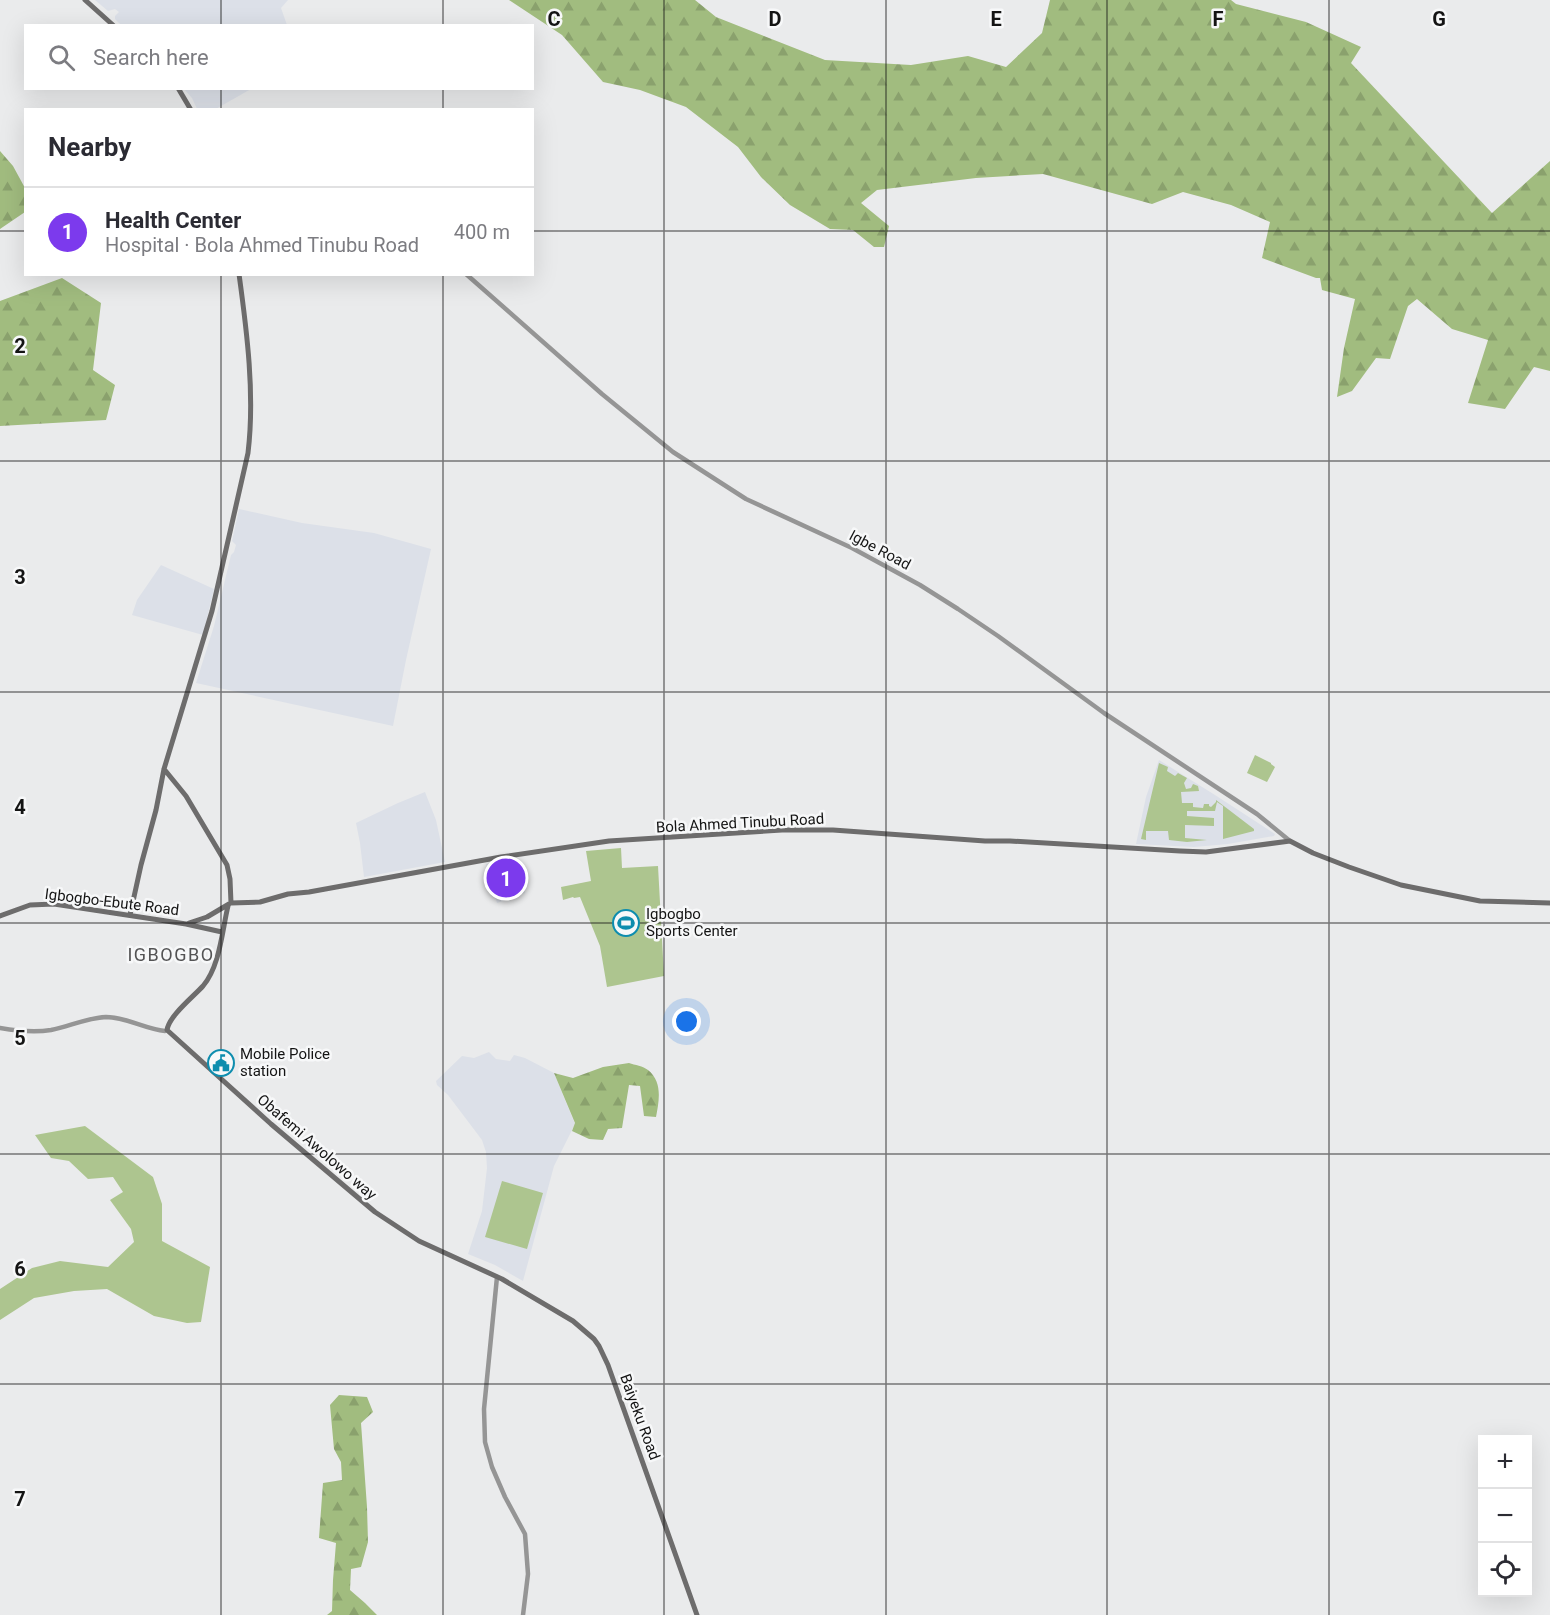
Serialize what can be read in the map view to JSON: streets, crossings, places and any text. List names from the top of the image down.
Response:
{
  "streets": {
    "main road": [
      "Bola Ahmed Tinubu Road",
      "Igbogbo-Ebute Road",
      "Obafemi Awolowo way",
      "Baiyeku Road"
    ],
    "street": ["Igbe Road"]
  },
  "crossings": [
    ["Igbe Road", "Bola Ahmed Tinubu Road"],
    ["Bola Ahmed Tinubu Road", "Igbogbo-Ebute Road"],
    ["Bola Ahmed Tinubu Road", "Obafemi Awolowo way"],
    ["Igbogbo-Ebute Road", "Obafemi Awolowo way"],
    ["Obafemi Awolowo way", "Baiyeku Road"]
  ],
  "districts": ["IGBOGBO"],
  "places": {
    "sports": ["Igbogbo Sports Center"],
    "public building": ["Mobile Police station"]
  },
  "page": {
    "search": "Search here",
    "heading": "Nearby",
    "list": [
      {
        "mark": "1",
        "name": "Health Center",
        "note": "Hospital · Bola Ahmed Tinubu Road",
        "value": "400 m"
      }
    ],
    "pins": "1",
    "map_buttons": ["+", "−"]
  },
  "grid": {
    "columns": [
      "C",
      "D",
      "E",
      "F",
      "G"
    ],
    "rows": [
      "2",
      "3",
      "4",
      "5",
      "6",
      "7"
    ]
  }
}
